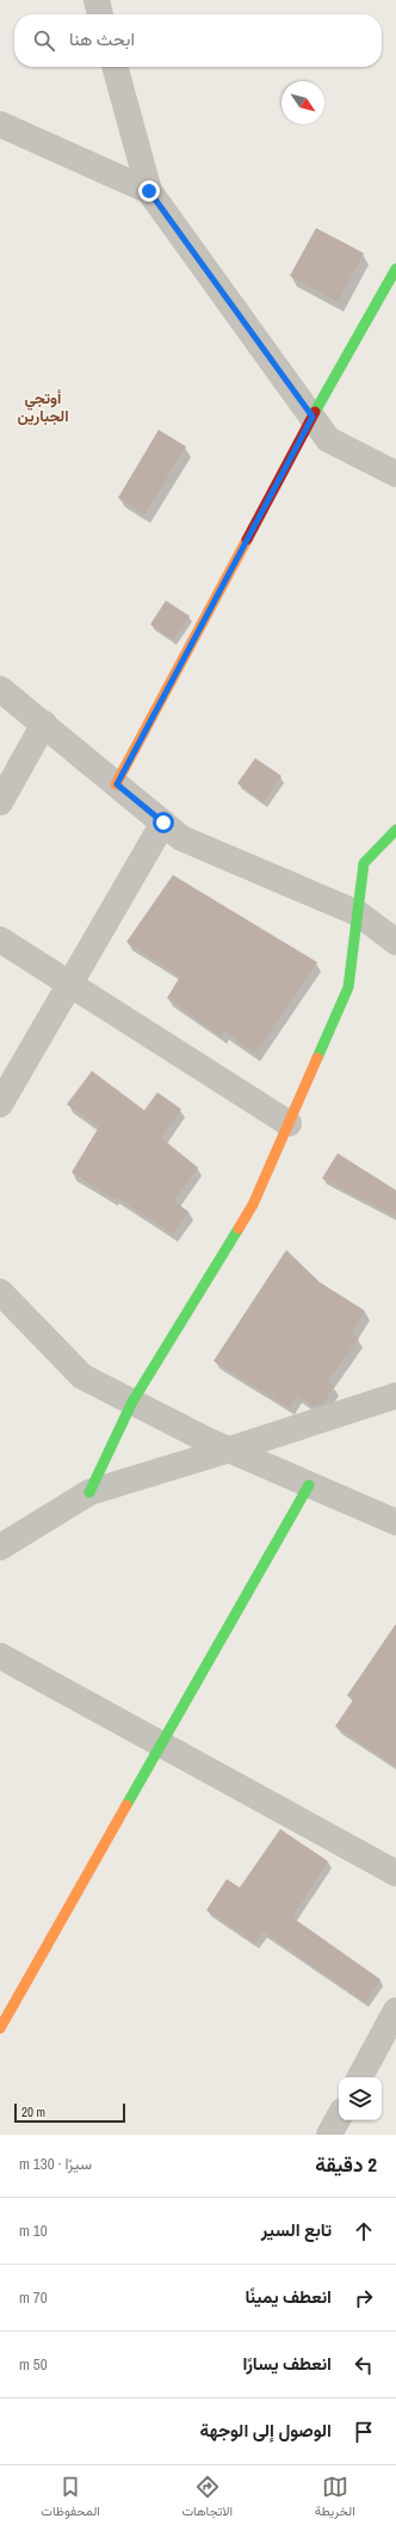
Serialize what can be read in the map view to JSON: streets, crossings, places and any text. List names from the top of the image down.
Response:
{
  "districts": ["أوتجي الجبارين"],
  "scale_bar": "20 m",
  "north": "bottom right",
  "page": {
    "search": "ابحث هنا",
    "scale": "20 m",
    "heading": ["2 دقيقة", "سيرًا · 130 m"],
    "list": [
      ["تابع السير", "10 m"],
      ["انعطف يمينًا", "70 m"],
      ["انعطف يسارًا", "50 m"],
      "الوصول إلى الوجهة"
    ],
    "nav": ["الخريطة", "الاتجاهات", "المحفوظات"]
  }
}
